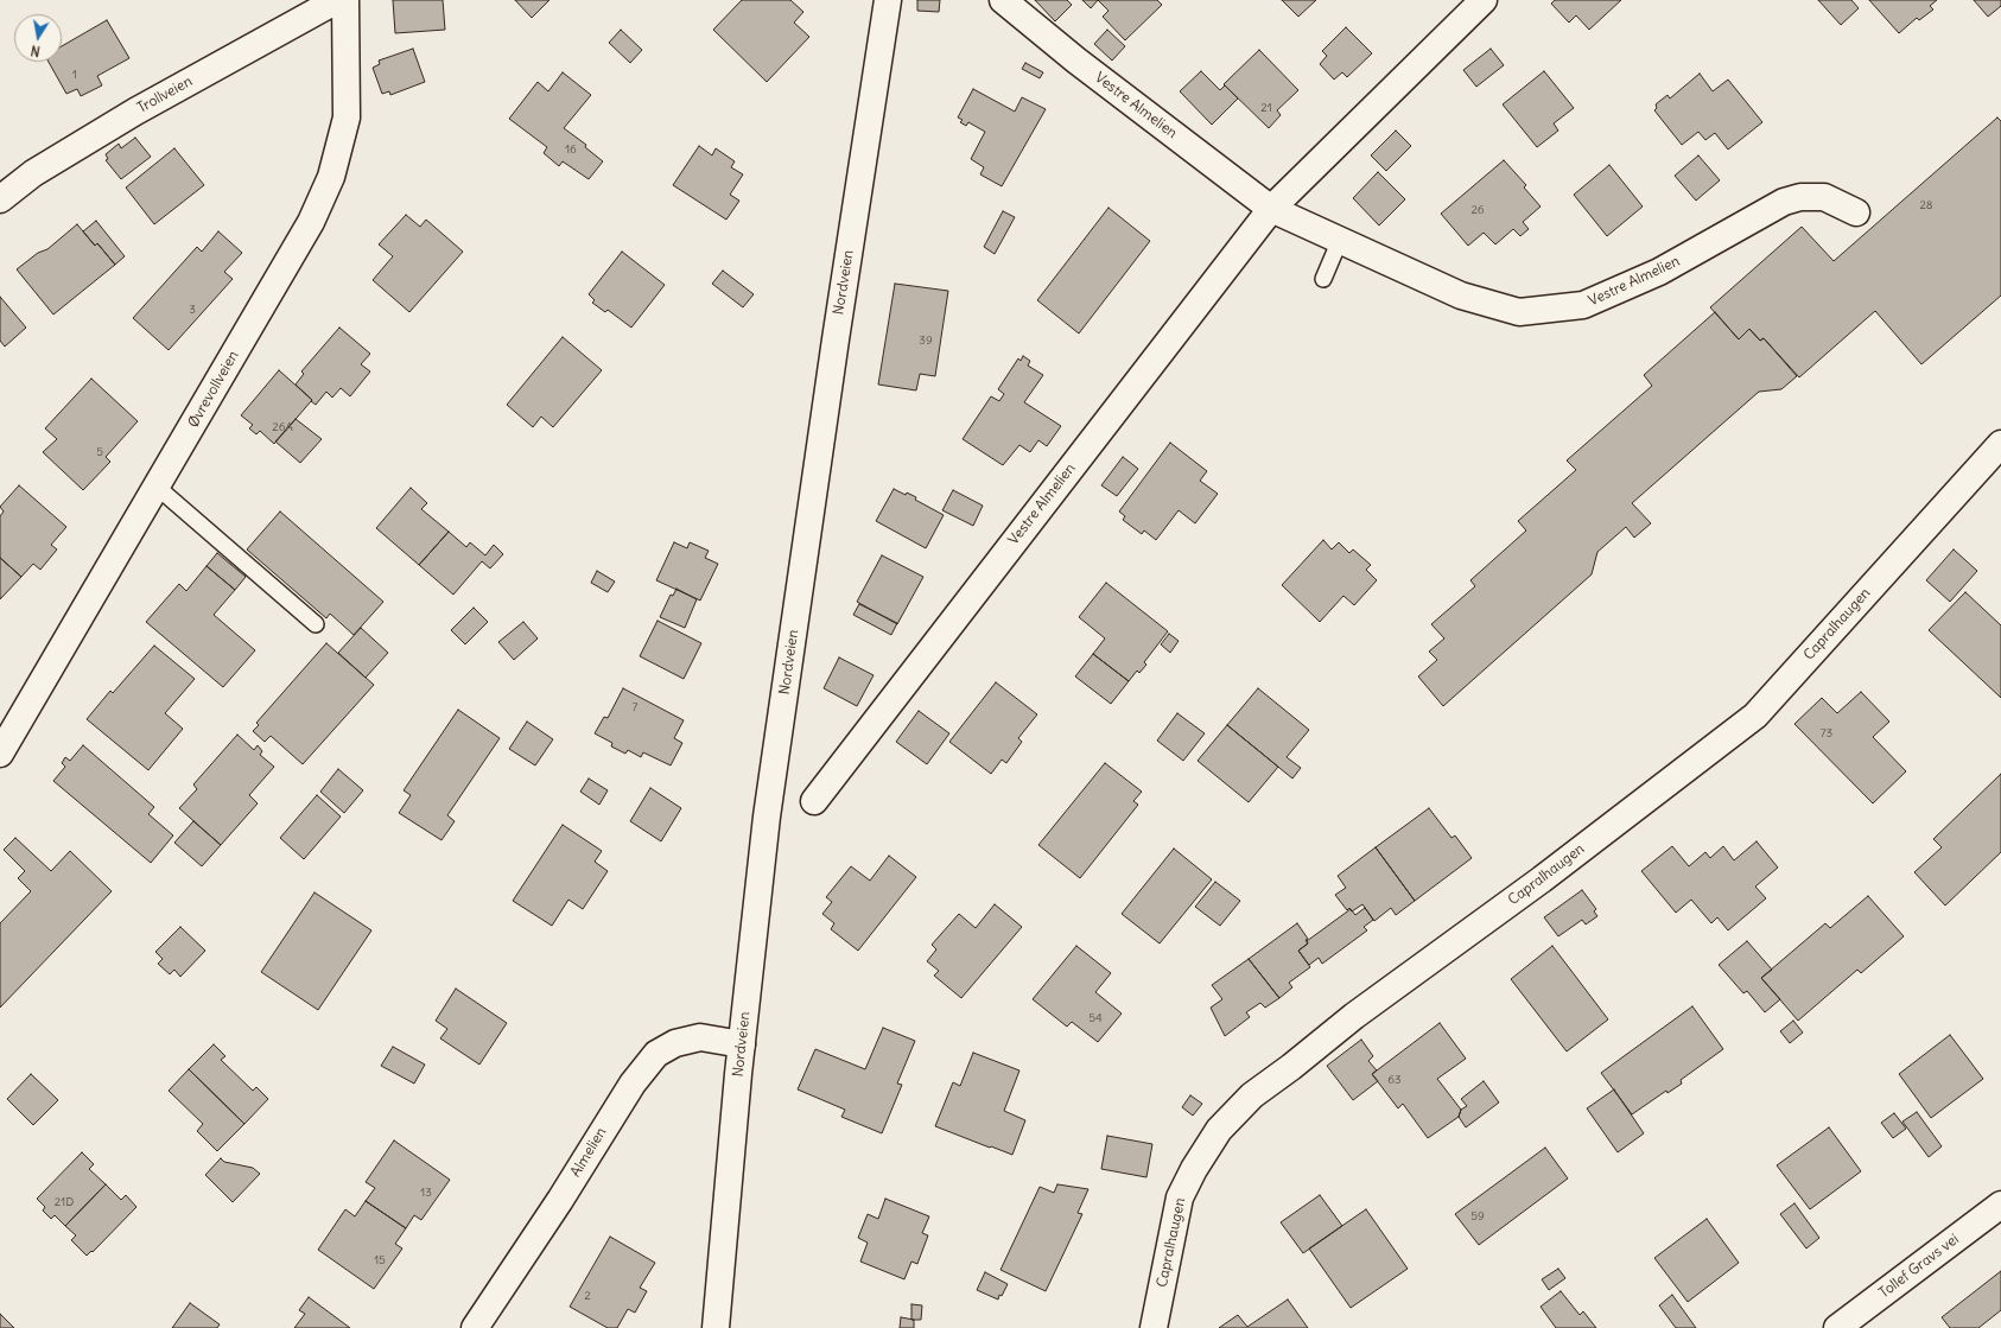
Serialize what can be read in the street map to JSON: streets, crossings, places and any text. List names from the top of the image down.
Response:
{
  "streets": {
    "street": [
      "Trollveien",
      "Vestre Almelien",
      "Nordveien",
      "Øvrevollveien",
      "Capralhaugen",
      "Almelien",
      "Tollef Gravs vei"
    ]
  },
  "crossings": [
    ["Nordveien", "Almelien"]
  ],
  "house_numbers": [
    "1",
    "21",
    "16",
    "28",
    "26",
    "3",
    "39",
    "26A",
    "5",
    "7",
    "73",
    "54",
    "63",
    "13",
    "21D",
    "59",
    "15",
    "2"
  ],
  "north": "bottom"
}
